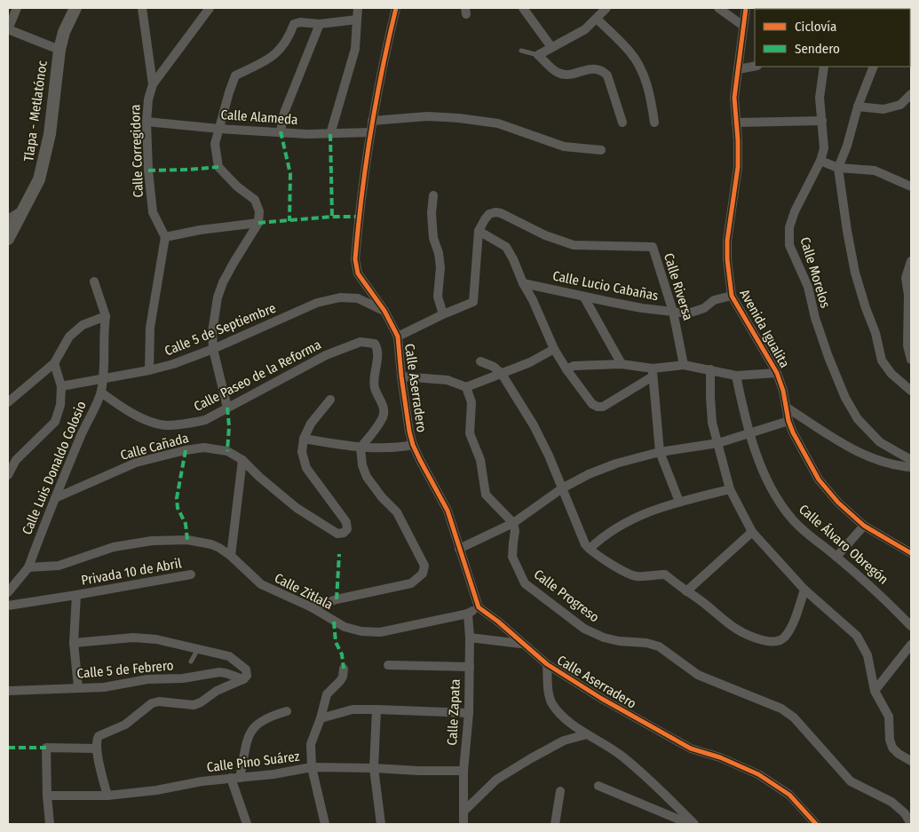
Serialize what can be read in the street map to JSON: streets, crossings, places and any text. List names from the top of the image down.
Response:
{
  "streets": {
    "main road": ["Tlapa - Metlatónoc"],
    "street": [
      "Calle Alameda",
      "Calle Corregidora",
      "Calle Morelos",
      "Calle Lucio Cabañas",
      "Calle Riversa",
      "Avenida Igualita",
      "Calle 5 de Septiembre",
      "Calle Paseo de la Reforma",
      "Calle Aserradero",
      "Calle Cañada",
      "Calle Luis Donaldo Colosio",
      "Calle Álvaro Obregón",
      "Privada 10 de Abril",
      "Calle Zitlala",
      "Calle Progreso",
      "Calle 5 de Febrero",
      "Calle Zapata",
      "Calle Pino Suárez"
    ]
  },
  "crossings": [
    ["Calle Alameda", "Calle Corregidora"],
    ["Calle Alameda", "Calle Aserradero"],
    ["Calle Lucio Cabañas", "Calle Riversa"],
    ["Calle Lucio Cabañas", "Avenida Igualita"],
    ["Calle 5 de Septiembre", "Calle Aserradero"],
    ["Calle 5 de Septiembre", "Calle Luis Donaldo Colosio"],
    ["Calle Paseo de la Reforma", "Calle Luis Donaldo Colosio"],
    ["Calle Cañada", "Calle Luis Donaldo Colosio"],
    ["Calle Luis Donaldo Colosio", "Calle Zitlala"],
    ["Calle Zitlala", "Calle Zapata"],
    ["Calle Zapata", "Calle Pino Suárez"]
  ],
  "legend": ["Ciclovía", "Sendero"]
}
